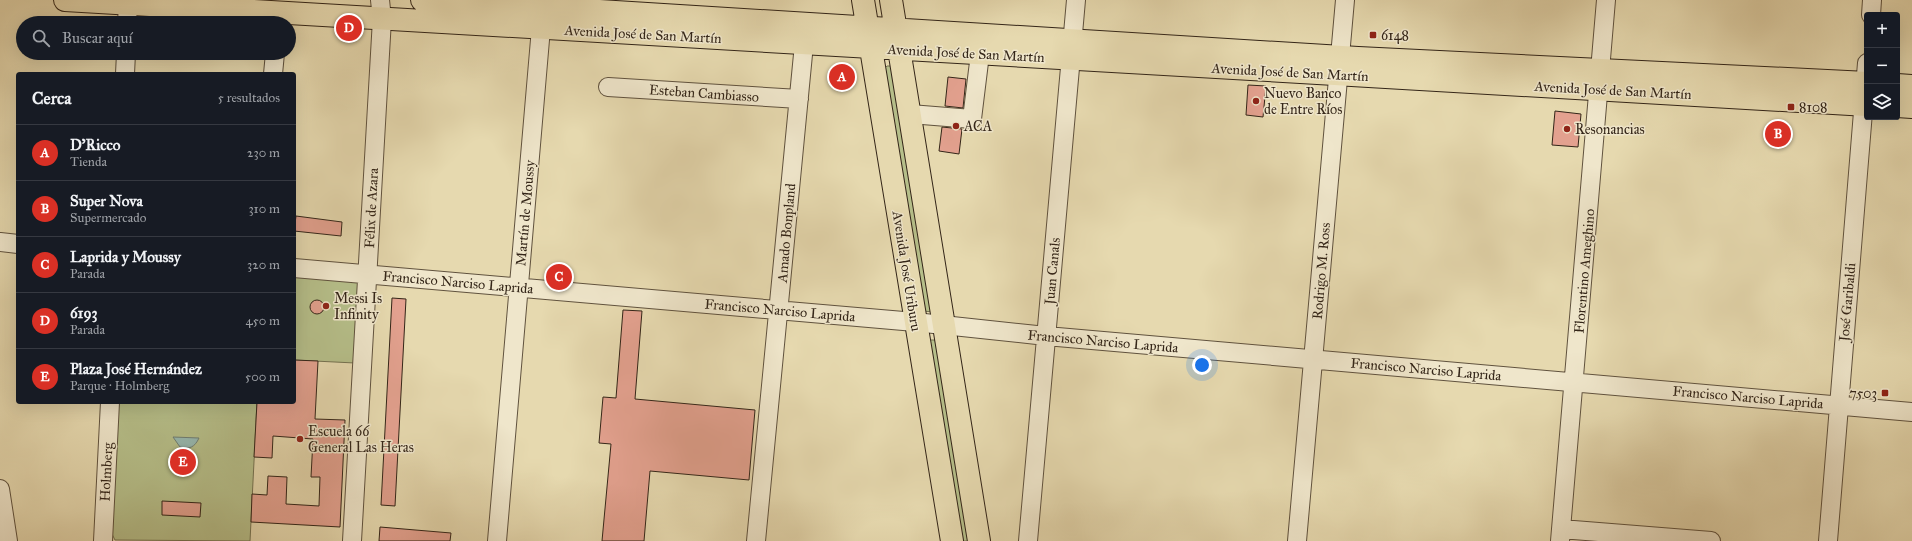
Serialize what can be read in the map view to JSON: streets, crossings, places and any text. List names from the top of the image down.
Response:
{
  "streets": {
    "main road": ["Avenida José de San Martín", "Avenida José Uriburu"],
    "street": [
      "Esteban Cambiasso",
      "Félix de Azara",
      "Martín de Moussy",
      "Amado Bonpland",
      "Juan Canals",
      "Rodrigo M. Ross",
      "Florentino Ameghino",
      "Francisco Narciso Laprida",
      "José Garibaldi",
      "Holmberg"
    ]
  },
  "crossings": [
    ["Avenida José de San Martín", "Félix de Azara"],
    ["Avenida José de San Martín", "Martín de Moussy"],
    ["Avenida José de San Martín", "Amado Bonpland"],
    ["Avenida José de San Martín", "Avenida José Uriburu"],
    ["Avenida José de San Martín", "Juan Canals"],
    ["Avenida José de San Martín", "Rodrigo M. Ross"],
    ["Avenida José de San Martín", "Florentino Ameghino"],
    ["Esteban Cambiasso", "Amado Bonpland"],
    ["Félix de Azara", "Francisco Narciso Laprida"],
    ["Martín de Moussy", "Francisco Narciso Laprida"],
    ["Amado Bonpland", "Francisco Narciso Laprida"],
    ["Avenida José Uriburu", "Francisco Narciso Laprida"],
    ["Juan Canals", "Francisco Narciso Laprida"],
    ["Rodrigo M. Ross", "Francisco Narciso Laprida"],
    ["Florentino Ameghino", "Francisco Narciso Laprida"],
    ["Francisco Narciso Laprida", "José Garibaldi"]
  ],
  "places": {
    "transit": ["6148", "8108", "7503"],
    "other": [
      "Nuevo Banco de Entre Ríos",
      "ACA",
      "Resonancias",
      "Messi Is Infinity",
      "Escuela 66 General Las Heras"
    ]
  },
  "page": {
    "map_buttons": ["+", "−"],
    "pins": [
      "D",
      "A",
      "B",
      "C",
      "E"
    ],
    "search": "Buscar aquí",
    "heading": ["Cerca", "5 resultados"],
    "list": [
      {
        "mark": "A",
        "name": "D'Ricco",
        "note": "Tienda",
        "value": "230 m"
      },
      {
        "mark": "B",
        "name": "Super Nova",
        "note": "Supermercado",
        "value": "310 m"
      },
      {
        "mark": "C",
        "name": "Laprida y Moussy",
        "note": "Parada",
        "value": "320 m"
      },
      {
        "mark": "D",
        "name": "6193",
        "note": "Parada",
        "value": "450 m"
      },
      {
        "mark": "E",
        "name": "Plaza José Hernández",
        "note": "Parque · Holmberg",
        "value": "500 m"
      }
    ]
  }
}
